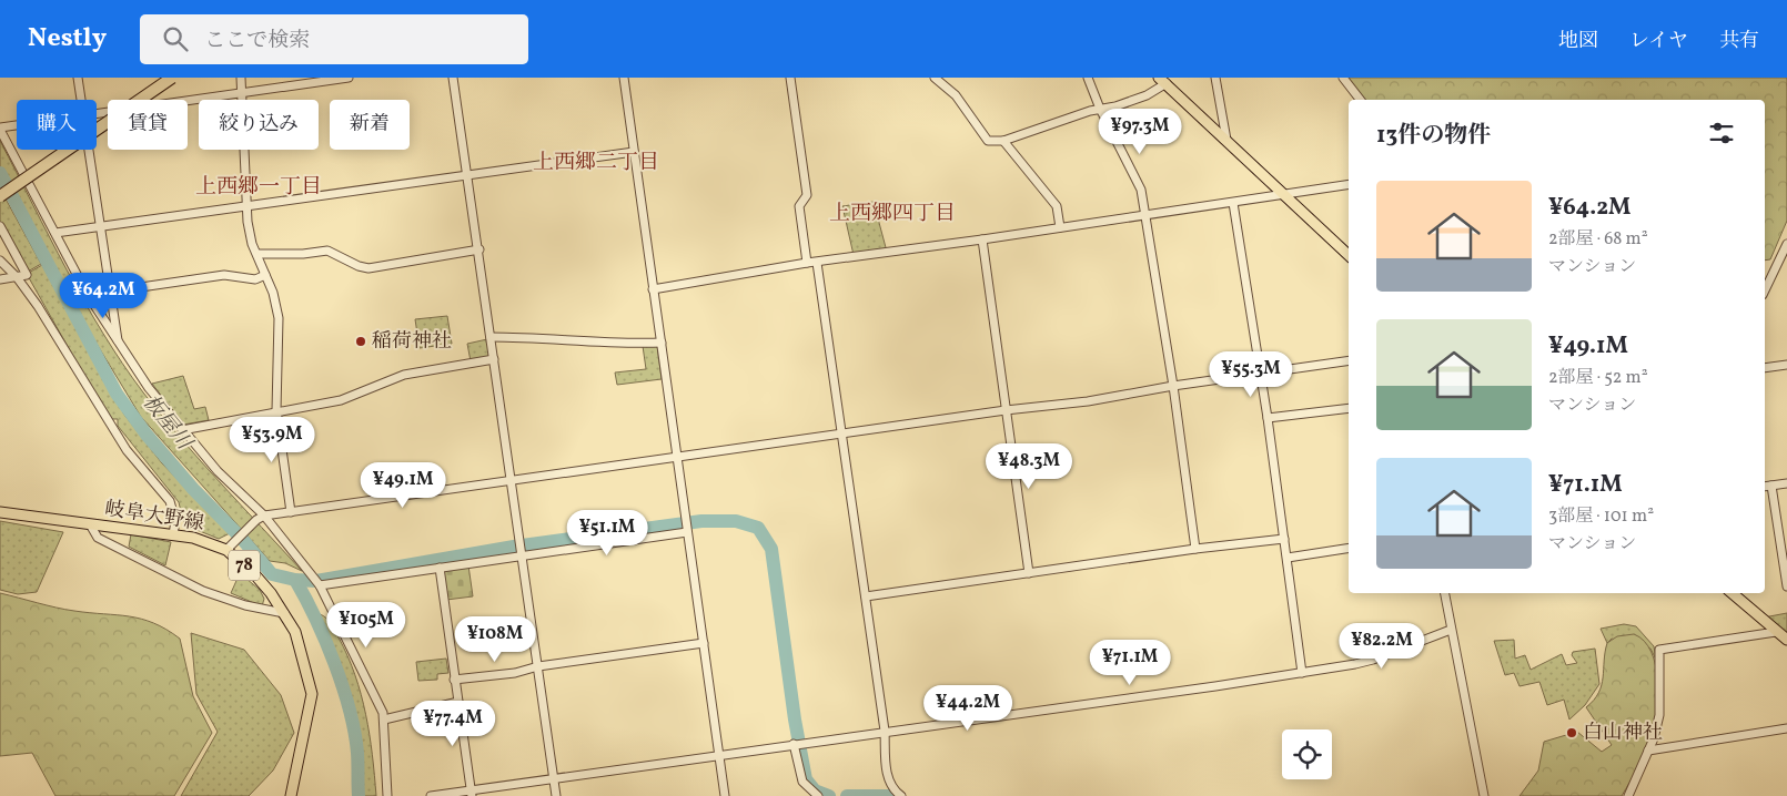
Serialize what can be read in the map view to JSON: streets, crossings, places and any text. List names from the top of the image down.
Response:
{
  "streets": {
    "main road": ["岐阜大野線", "78"]
  },
  "districts": ["上西郷二丁目", "上西郷一丁目", "上西郷四丁目"],
  "water": ["板屋川"],
  "places": ["稲荷神社", "白山神社"],
  "page": {
    "header": "Nestly",
    "search": "ここで検索",
    "nav": ["地図", "レイヤ", "共有"],
    "chip": [
      "購入",
      "賃貸",
      "絞り込み",
      "新着"
    ],
    "heading": "13件の物件",
    "price": [
      "¥97.3M",
      "¥64.2M",
      "¥55.3M",
      "¥53.9M",
      "¥48.3M",
      "¥49.1M",
      "¥51.1M",
      "¥105M",
      "¥108M",
      "¥82.2M",
      "¥71.1M",
      "¥44.2M",
      "¥77.4M"
    ],
    "list": [
      {
        "name": "¥64.2M",
        "note": "2部屋 · 68 m² · マンション"
      },
      {
        "name": "¥49.1M",
        "note": "2部屋 · 52 m² · マンション"
      },
      {
        "name": "¥71.1M",
        "note": "3部屋 · 101 m² · マンション"
      }
    ]
  }
}
